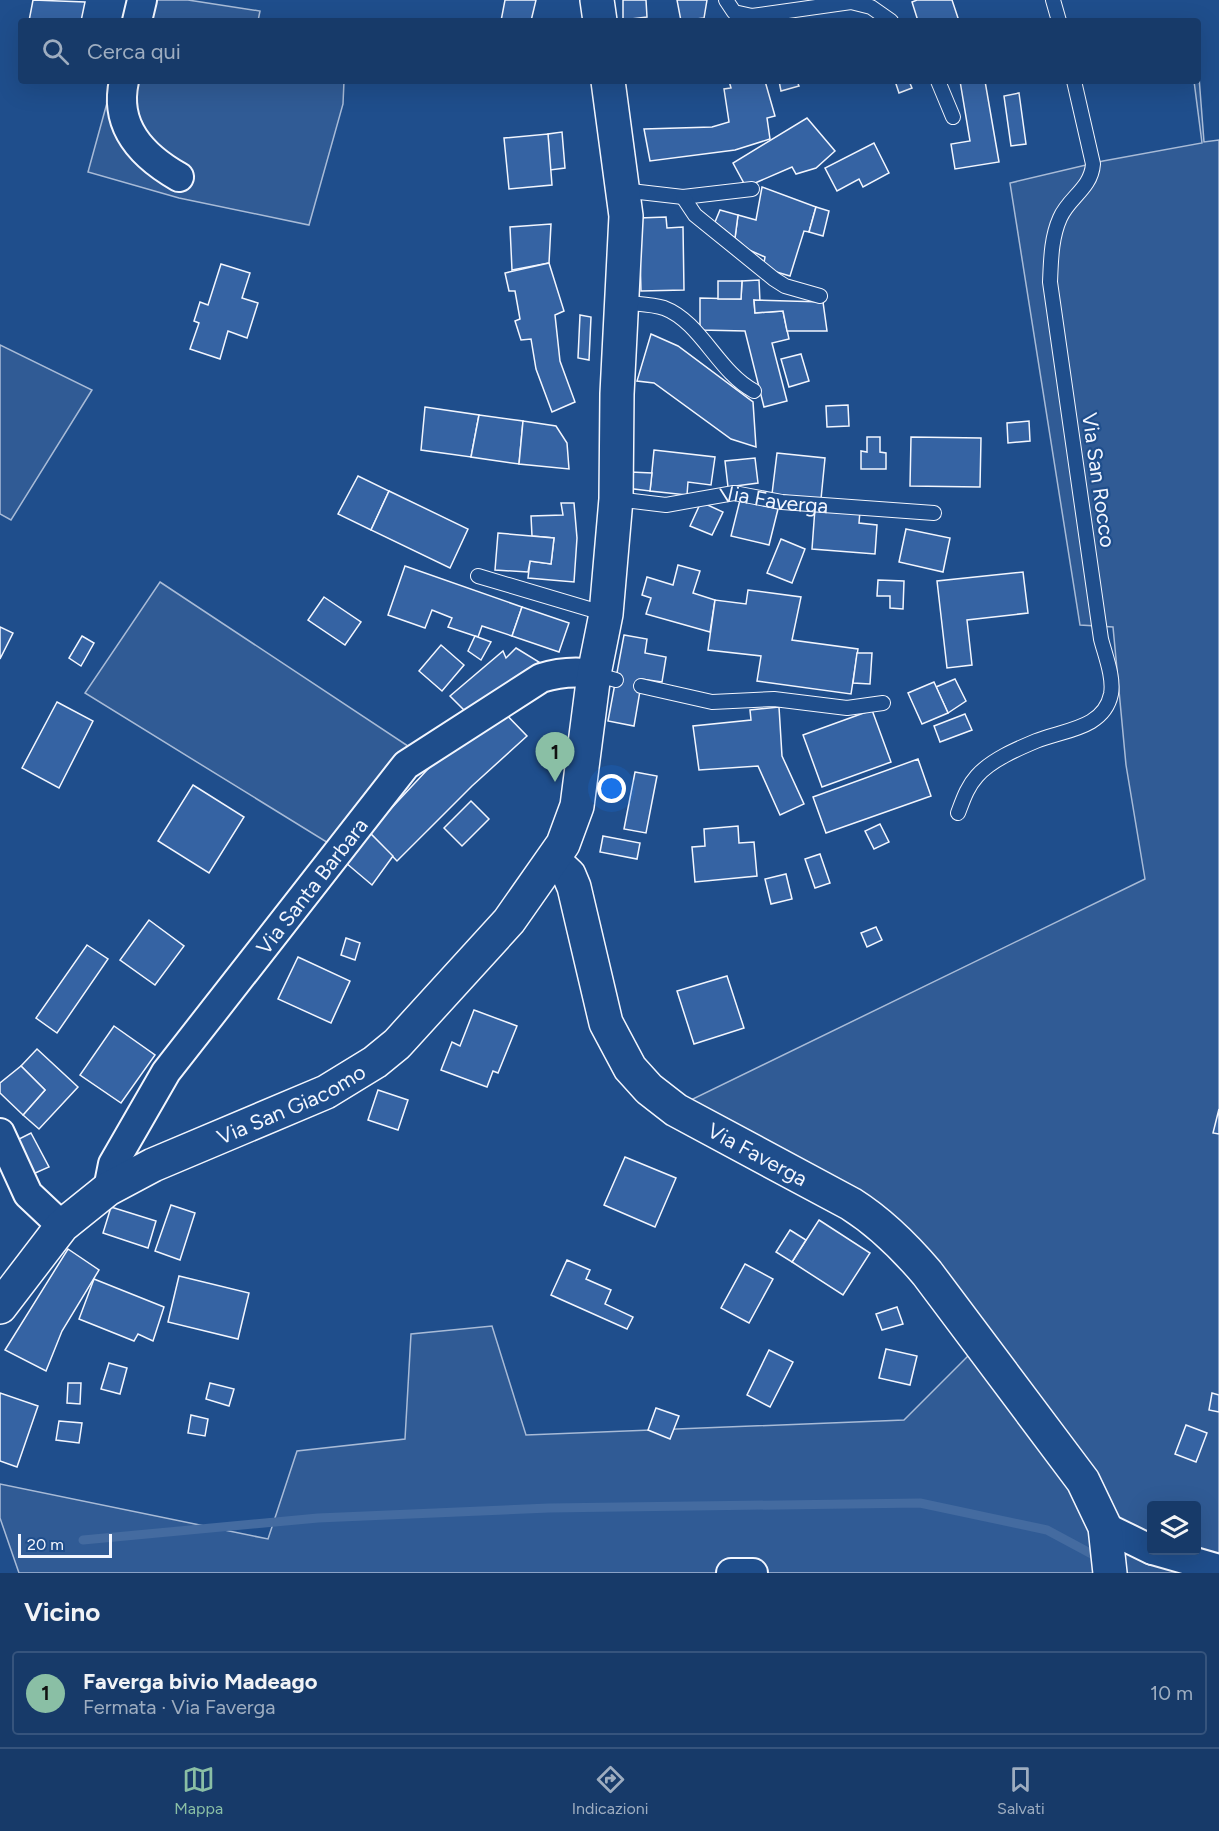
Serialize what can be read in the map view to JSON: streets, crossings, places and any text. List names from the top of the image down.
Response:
{
  "streets": {
    "street": ["Via Faverga", "Via Santa Barbara", "Via San Giacomo"],
    "lane": ["Via San Rocco"]
  },
  "crossings": [
    ["Via Faverga", "Via San Giacomo"],
    ["Via Santa Barbara", "Via San Giacomo"]
  ],
  "scale_bar": "20 m",
  "page": {
    "search": "Cerca qui",
    "pins": "1",
    "scale": "20 m",
    "heading": "Vicino",
    "list": [
      {
        "mark": "1",
        "name": "Faverga bivio Madeago",
        "note": "Fermata · Via Faverga",
        "value": "10 m"
      }
    ],
    "nav": ["Mappa", "Indicazioni", "Salvati"]
  }
}
